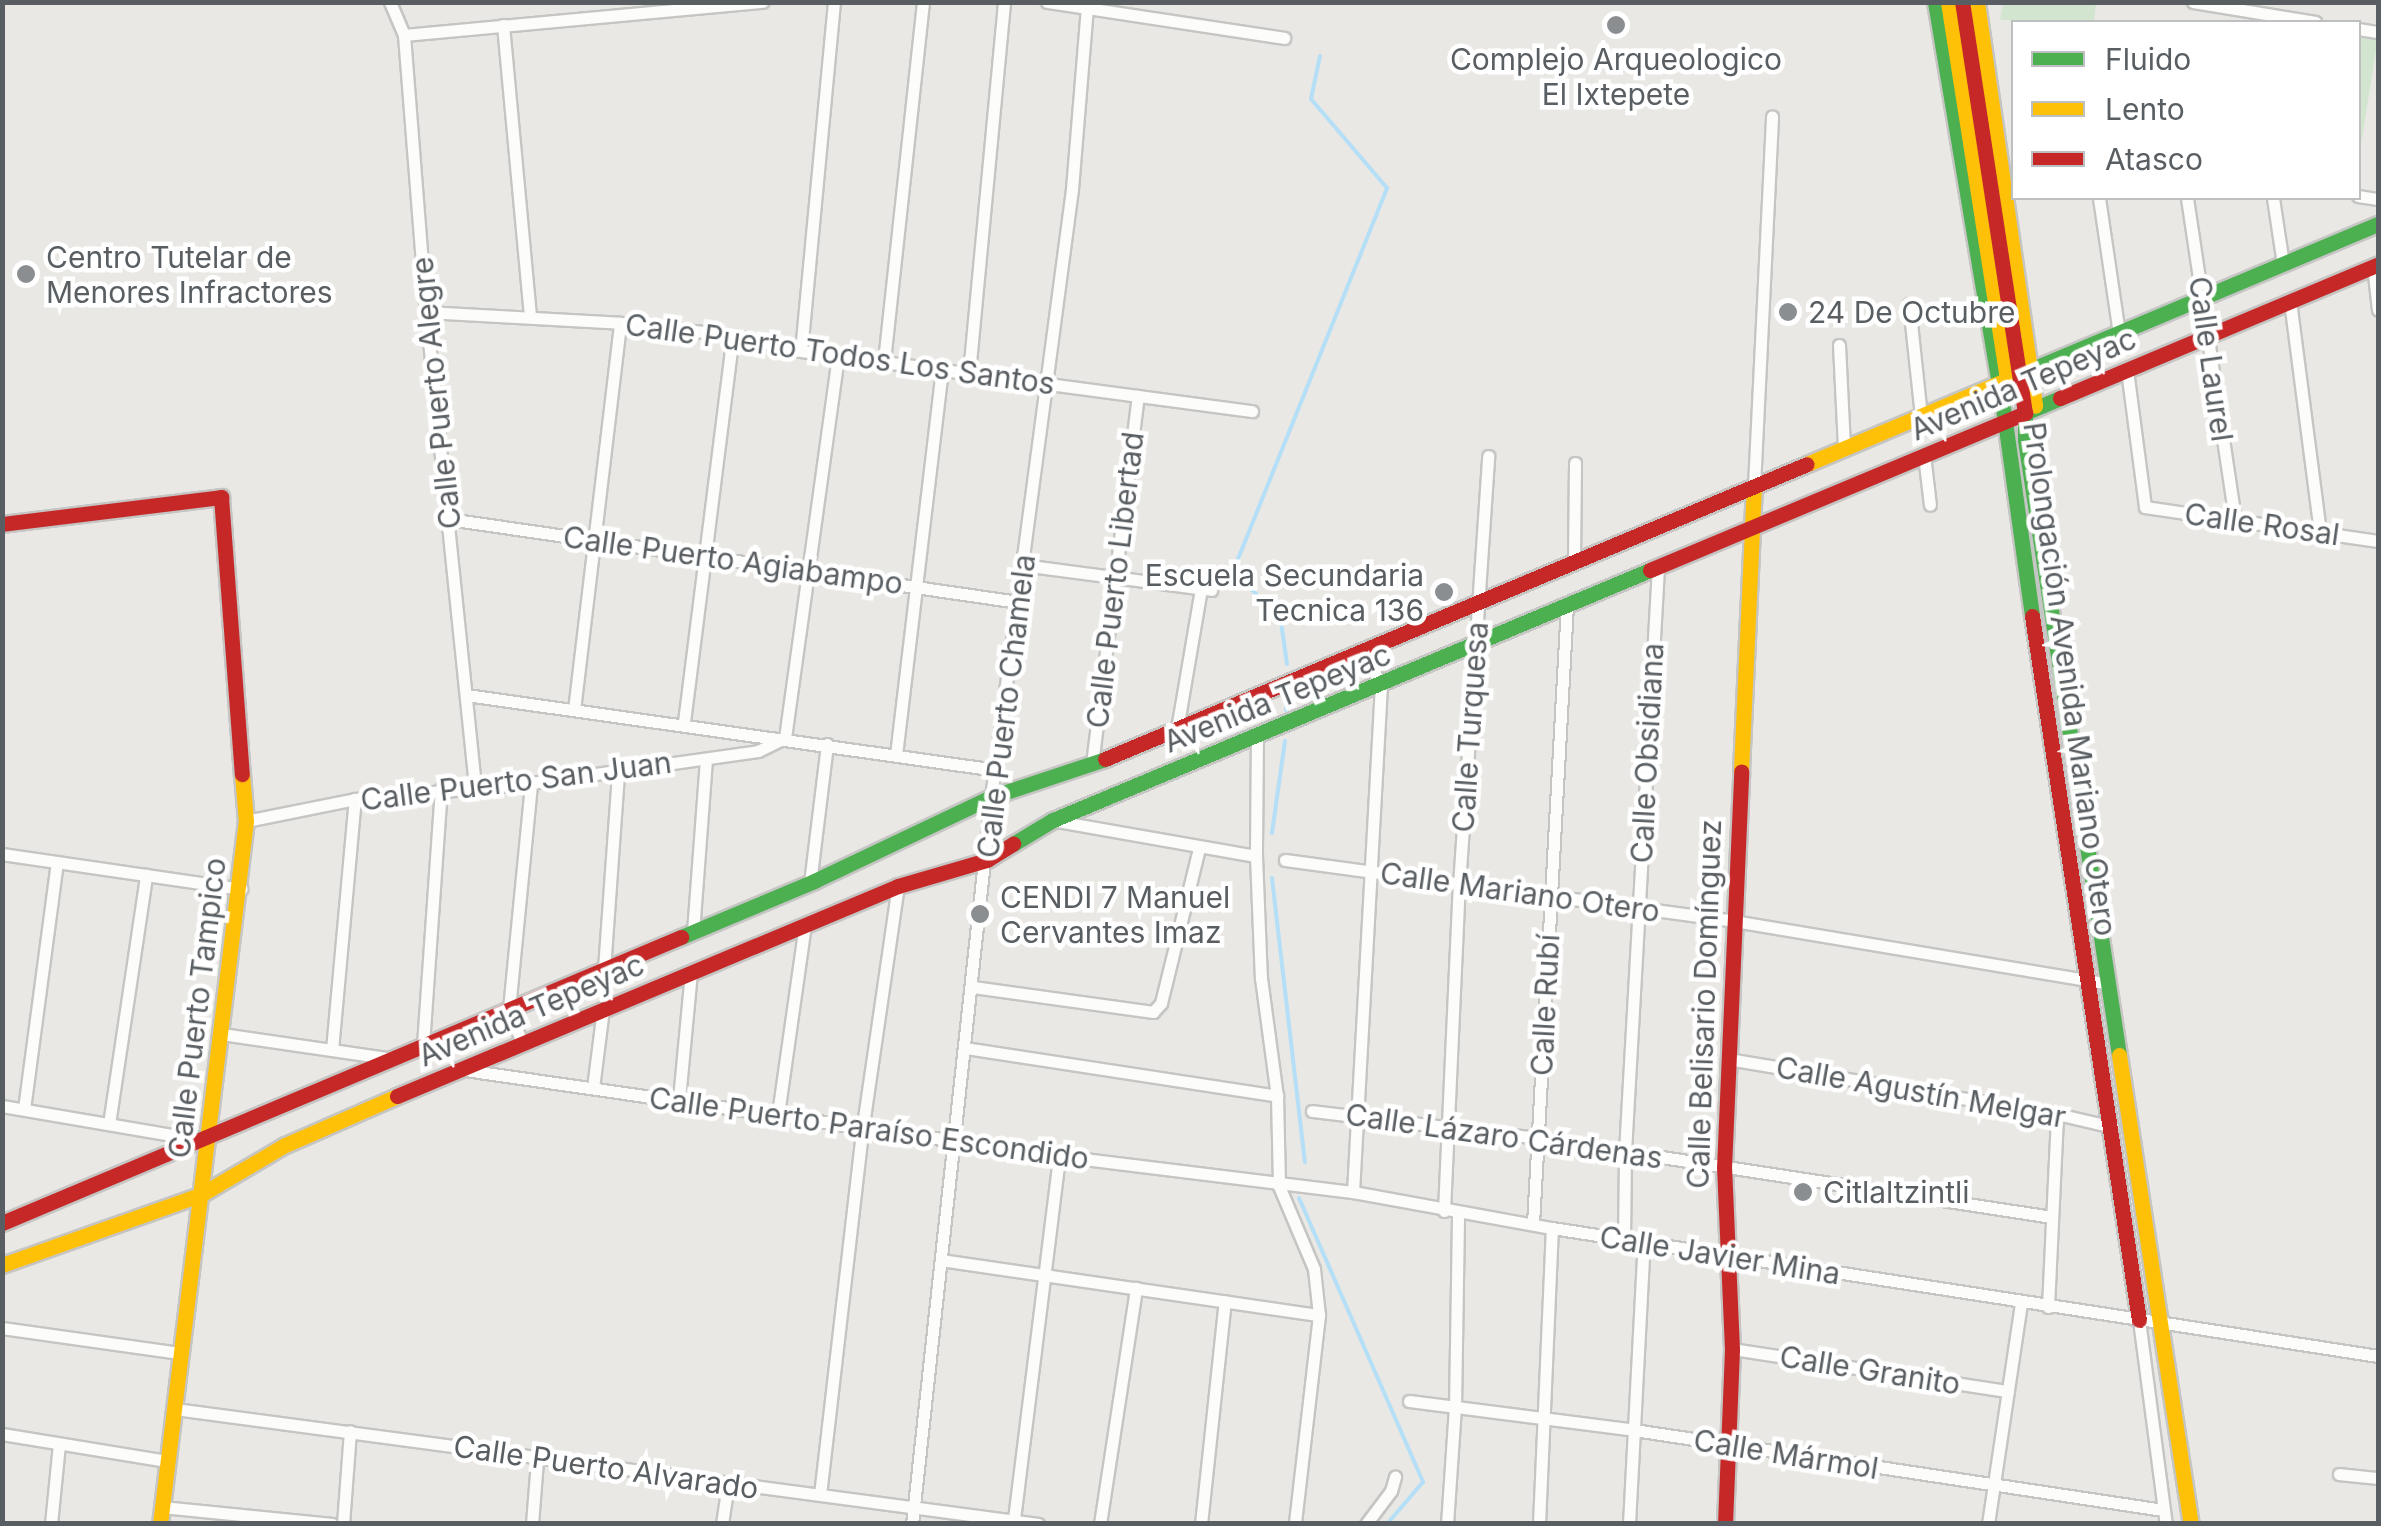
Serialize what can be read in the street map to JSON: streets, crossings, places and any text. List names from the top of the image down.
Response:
{
  "streets": {
    "main road": [
      "Avenida Tepeyac",
      "Prolongación Avenida Mariano Otero",
      "Calle Belisario Domínguez",
      "Calle Puerto Tampico"
    ],
    "street": [
      "Calle Puerto Todos Los Santos",
      "Calle Laurel",
      "Calle Puerto Alegre",
      "Calle Rosal",
      "Calle Puerto Agiabampo",
      "Calle Puerto Libertad",
      "Calle Puerto Chamela",
      "Calle Turquesa",
      "Calle Obsidiana",
      "Calle Puerto San Juan",
      "Calle Mariano Otero",
      "Calle Rubí",
      "Calle Agustín Melgar",
      "Calle Puerto Paraíso Escondido",
      "Calle Lázaro Cárdenas",
      "Calle Javier Mina",
      "Calle Granito",
      "Calle Mármol",
      "Calle Puerto Alvarado"
    ]
  },
  "crossings": [
    ["Calle Puerto Todos Los Santos", "Calle Puerto Alegre"],
    ["Calle Puerto Todos Los Santos", "Calle Puerto Libertad"],
    ["Calle Puerto Todos Los Santos", "Calle Puerto Chamela"],
    ["Calle Laurel", "Avenida Tepeyac"],
    ["Calle Laurel", "Calle Rosal"],
    ["Avenida Tepeyac", "Calle Rosal"],
    ["Avenida Tepeyac", "Calle Puerto Libertad"],
    ["Avenida Tepeyac", "Prolongación Avenida Mariano Otero"],
    ["Avenida Tepeyac", "Calle Puerto Chamela"],
    ["Avenida Tepeyac", "Calle Turquesa"],
    ["Avenida Tepeyac", "Calle Obsidiana"],
    ["Avenida Tepeyac", "Calle Belisario Domínguez"],
    ["Avenida Tepeyac", "Calle Rubí"],
    ["Avenida Tepeyac", "Calle Puerto Tampico"],
    ["Avenida Tepeyac", "Calle Puerto Paraíso Escondido"],
    ["Calle Puerto Alegre", "Calle Puerto Agiabampo"],
    ["Calle Puerto Alegre", "Calle Puerto San Juan"],
    ["Calle Puerto Agiabampo", "Calle Puerto Chamela"],
    ["Prolongación Avenida Mariano Otero", "Calle Mariano Otero"],
    ["Prolongación Avenida Mariano Otero", "Calle Agustín Melgar"],
    ["Prolongación Avenida Mariano Otero", "Calle Javier Mina"],
    ["Calle Puerto Chamela", "Calle Puerto San Juan"],
    ["Calle Puerto Chamela", "Calle Puerto Paraíso Escondido"],
    ["Calle Puerto Chamela", "Calle Puerto Alvarado"],
    ["Calle Turquesa", "Calle Mariano Otero"],
    ["Calle Turquesa", "Calle Lázaro Cárdenas"],
    ["Calle Turquesa", "Calle Javier Mina"],
    ["Calle Obsidiana", "Calle Mariano Otero"],
    ["Calle Obsidiana", "Calle Lázaro Cárdenas"],
    ["Calle Obsidiana", "Calle Javier Mina"],
    ["Calle Puerto San Juan", "Calle Puerto Tampico"],
    ["Calle Mariano Otero", "Calle Belisario Domínguez"],
    ["Calle Mariano Otero", "Calle Rubí"],
    ["Calle Belisario Domínguez", "Calle Agustín Melgar"],
    ["Calle Belisario Domínguez", "Calle Lázaro Cárdenas"],
    ["Calle Belisario Domínguez", "Calle Javier Mina"],
    ["Calle Belisario Domínguez", "Calle Granito"],
    ["Calle Belisario Domínguez", "Calle Mármol"],
    ["Calle Rubí", "Calle Lázaro Cárdenas"],
    ["Calle Rubí", "Calle Javier Mina"],
    ["Calle Puerto Tampico", "Calle Puerto Alvarado"],
    ["Calle Puerto Paraíso Escondido", "Calle Javier Mina"]
  ],
  "places": [
    "Complejo Arqueologico El Ixtepete",
    "Centro Tutelar de Menores Infractores",
    "24 De Octubre",
    "Escuela Secundaria Tecnica 136",
    "CENDI 7 Manuel Cervantes Imaz",
    "Citlaltzintli"
  ],
  "legend": ["Fluido", "Lento", "Atasco"]
}
